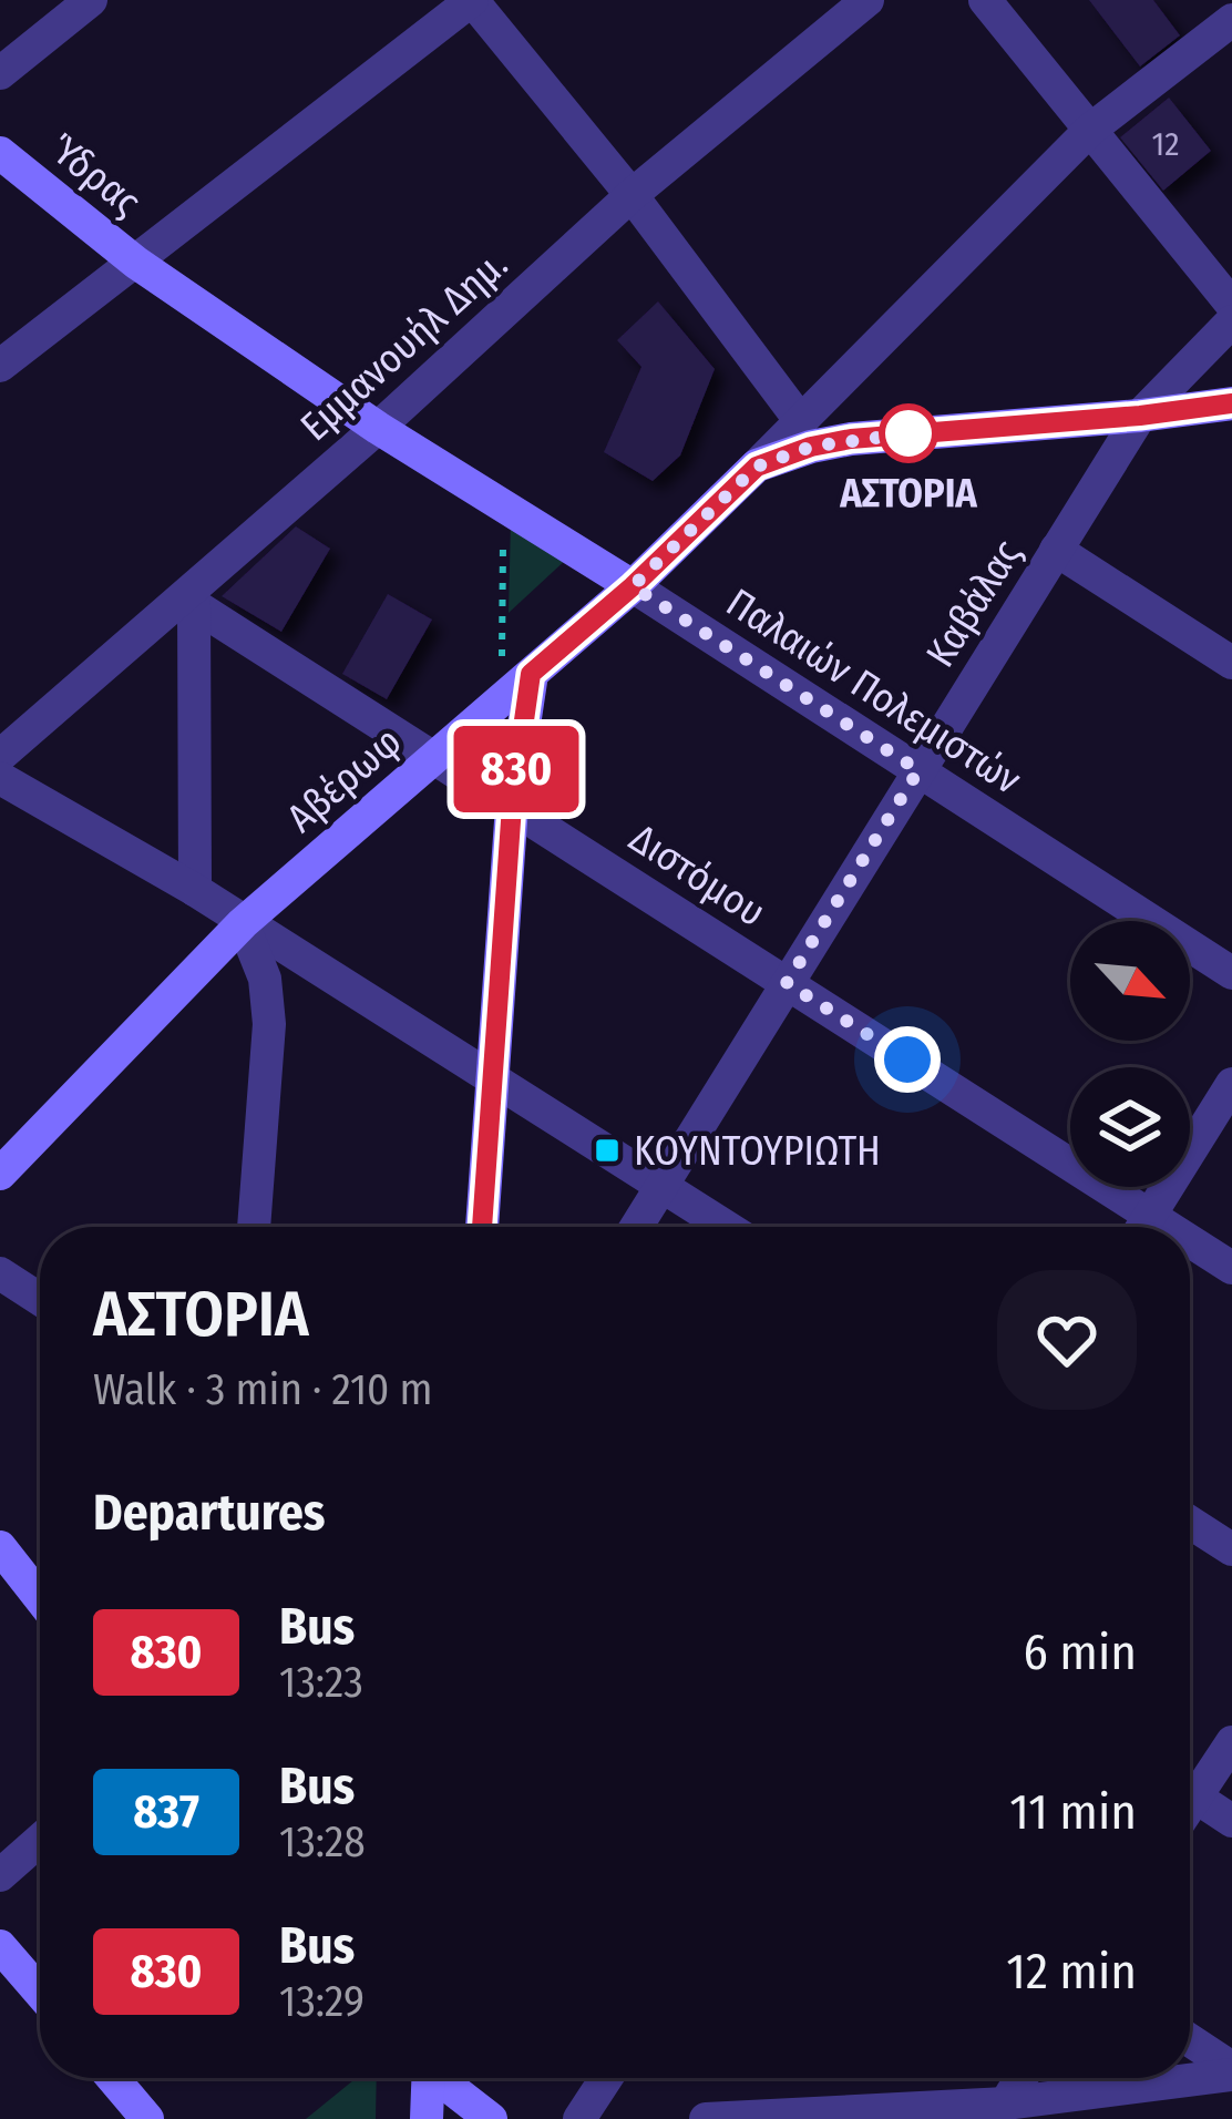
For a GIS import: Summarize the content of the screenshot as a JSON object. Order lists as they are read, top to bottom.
{
  "streets": {
    "street": [
      "Ύδρας",
      "Εμμανουήλ Δημ.",
      "Καβάλας",
      "Παλαιών Πολεμιστών",
      "Αβέρωφ",
      "Διστόμου"
    ]
  },
  "crossings": [
    ["Ύδρας", "Παλαιών Πολεμιστών"],
    ["Εμμανουήλ Δημ.", "Παλαιών Πολεμιστών"],
    ["Εμμανουήλ Δημ.", "Διστόμου"],
    ["Καβάλας", "Παλαιών Πολεμιστών"],
    ["Καβάλας", "Διστόμου"],
    ["Παλαιών Πολεμιστών", "Αβέρωφ"],
    ["Αβέρωφ", "Διστόμου"]
  ],
  "places": {
    "other": ["ΑΣΤΟΡΙΑ"],
    "transit": ["ΚΟΥΝΤΟΥΡΙΩΤΗ"]
  },
  "lines": ["bus line 830"],
  "house_numbers": ["12"],
  "north": "bottom right",
  "page": {
    "on_map": "830",
    "heading": [
      ["ΑΣΤΟΡΙΑ", "Walk · 3 min · 210 m"],
      "Departures"
    ],
    "list": [
      {
        "mark": "830",
        "name": "Bus",
        "note": "13:23",
        "value": "6 min"
      },
      {
        "mark": "837",
        "name": "Bus",
        "note": "13:28",
        "value": "11 min"
      },
      {
        "mark": "830",
        "name": "Bus",
        "note": "13:29",
        "value": "12 min"
      }
    ]
  }
}
